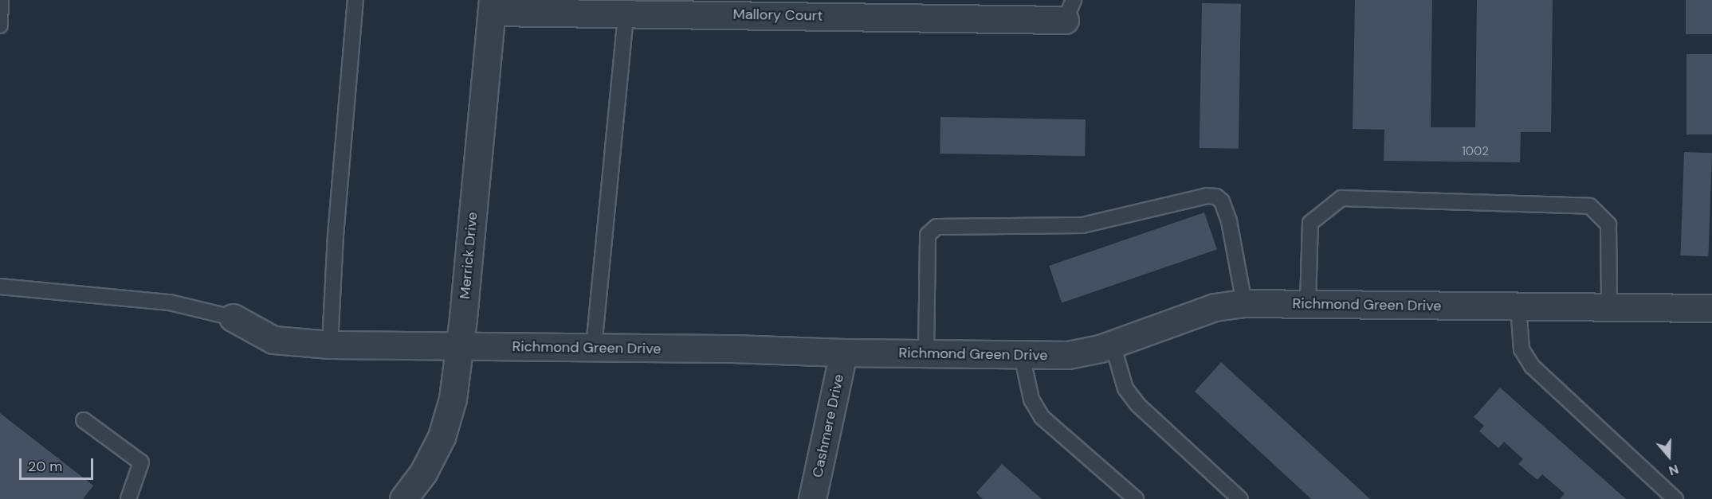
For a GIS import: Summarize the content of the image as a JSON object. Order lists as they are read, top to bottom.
{
  "streets": {
    "street": [
      "Mallory Court",
      "Merrick Drive",
      "Richmond Green Drive",
      "Cashmere Drive"
    ]
  },
  "crossings": [
    ["Mallory Court", "Merrick Drive"],
    ["Merrick Drive", "Richmond Green Drive"],
    ["Richmond Green Drive", "Cashmere Drive"]
  ],
  "house_numbers": ["1002"],
  "scale_bar": "20 m",
  "north": "bottom"
}
